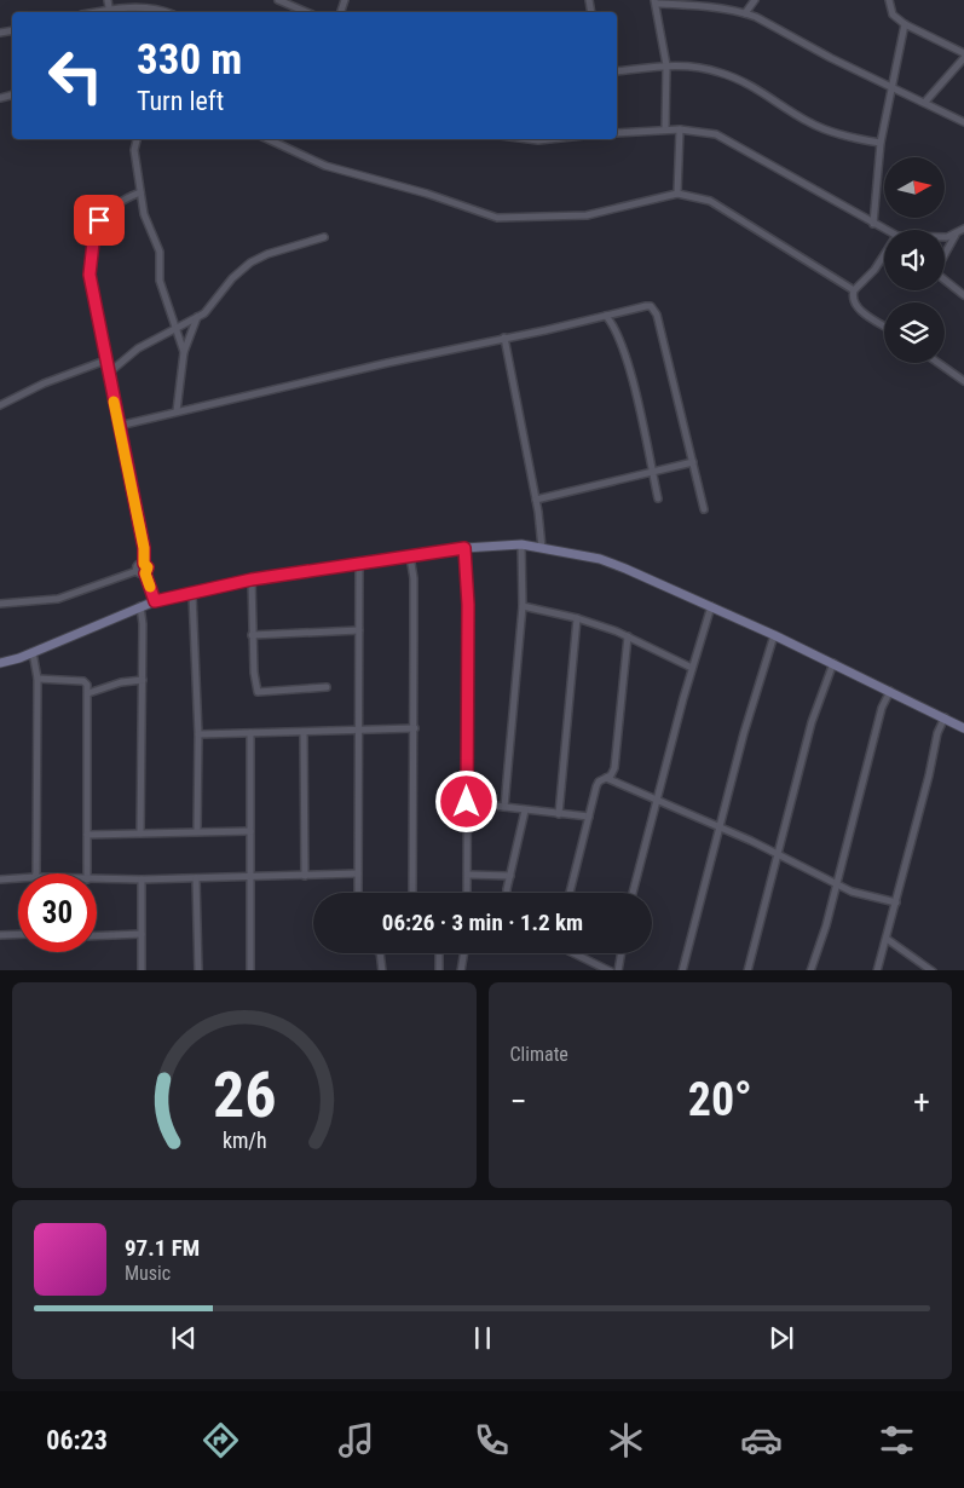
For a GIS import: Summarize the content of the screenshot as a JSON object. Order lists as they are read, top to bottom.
{
  "north": "right",
  "page": {
    "turn": ["330 m", "Turn left"],
    "limit": "30",
    "trip": "06:26 · 3 min · 1.2 km",
    "tile": "Climate",
    "heat": ["−", "20°", "+"],
    "song": ["97.1 FM", "Music"],
    "tabs": "06:23",
    "gauge": ["26", "km/h"]
  }
}
